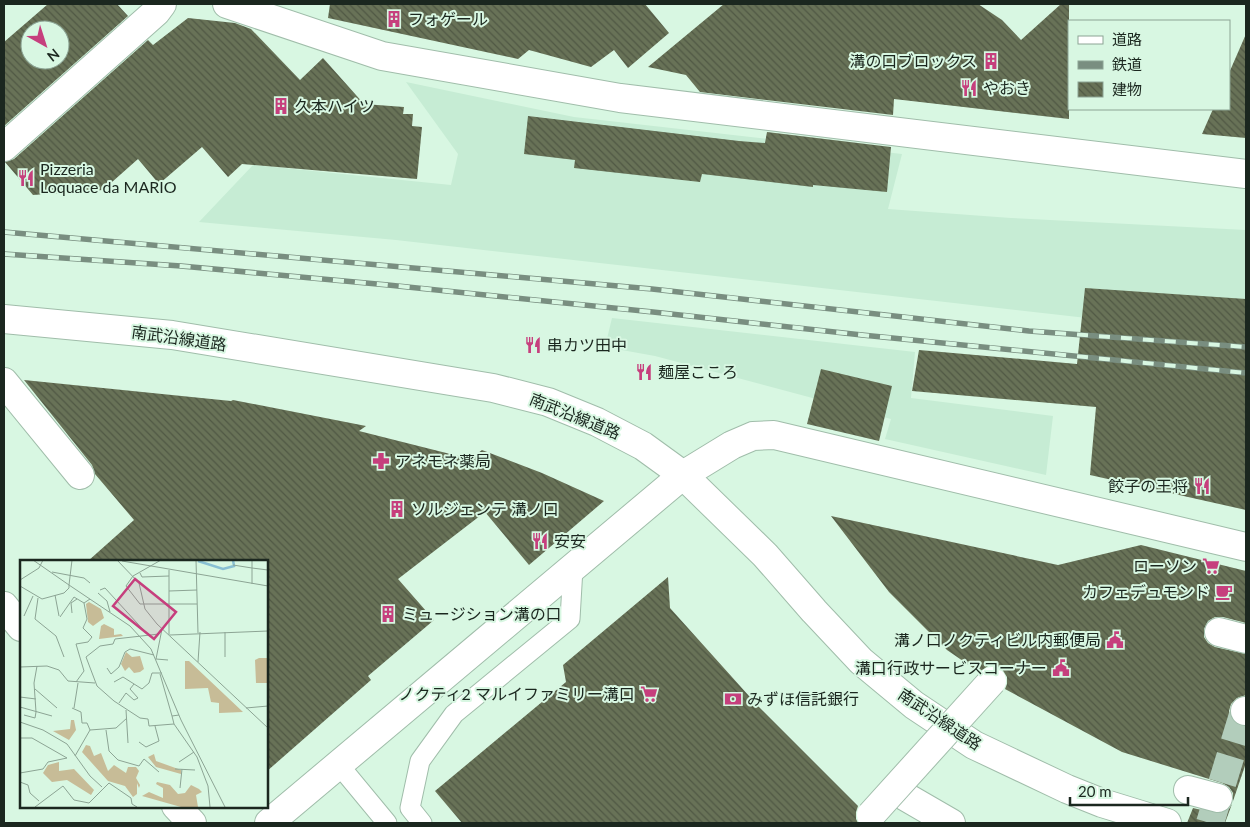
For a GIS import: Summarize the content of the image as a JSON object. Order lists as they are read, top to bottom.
{
  "streets": {
    "street": ["南武沿線道路"]
  },
  "places": {
    "building": [
      "フォゲール",
      "溝の口ブロックス",
      "久本ハイツ",
      "ソルジェンテ 溝ノ口",
      "ミュージション溝の口"
    ],
    "restaurant": [
      "やおき",
      "Pizzeria Loquace da MARIO",
      "串カツ田中",
      "麺屋こころ",
      "餃子の王将",
      "安安"
    ],
    "pharmacy": ["アネモネ薬局"],
    "supermarket": ["ローソン", "ノクティ2 マルイファミリー溝口"],
    "cafe": ["カフェデュモンド"],
    "public building": ["溝ノ口ノクティビル内郵便局", "溝口行政サービスコーナー"],
    "bank": ["みずほ信託銀行"]
  },
  "legend": ["道路", "鉄道", "建物"],
  "scale_bar": "20 m",
  "north": "bottom right"
}
